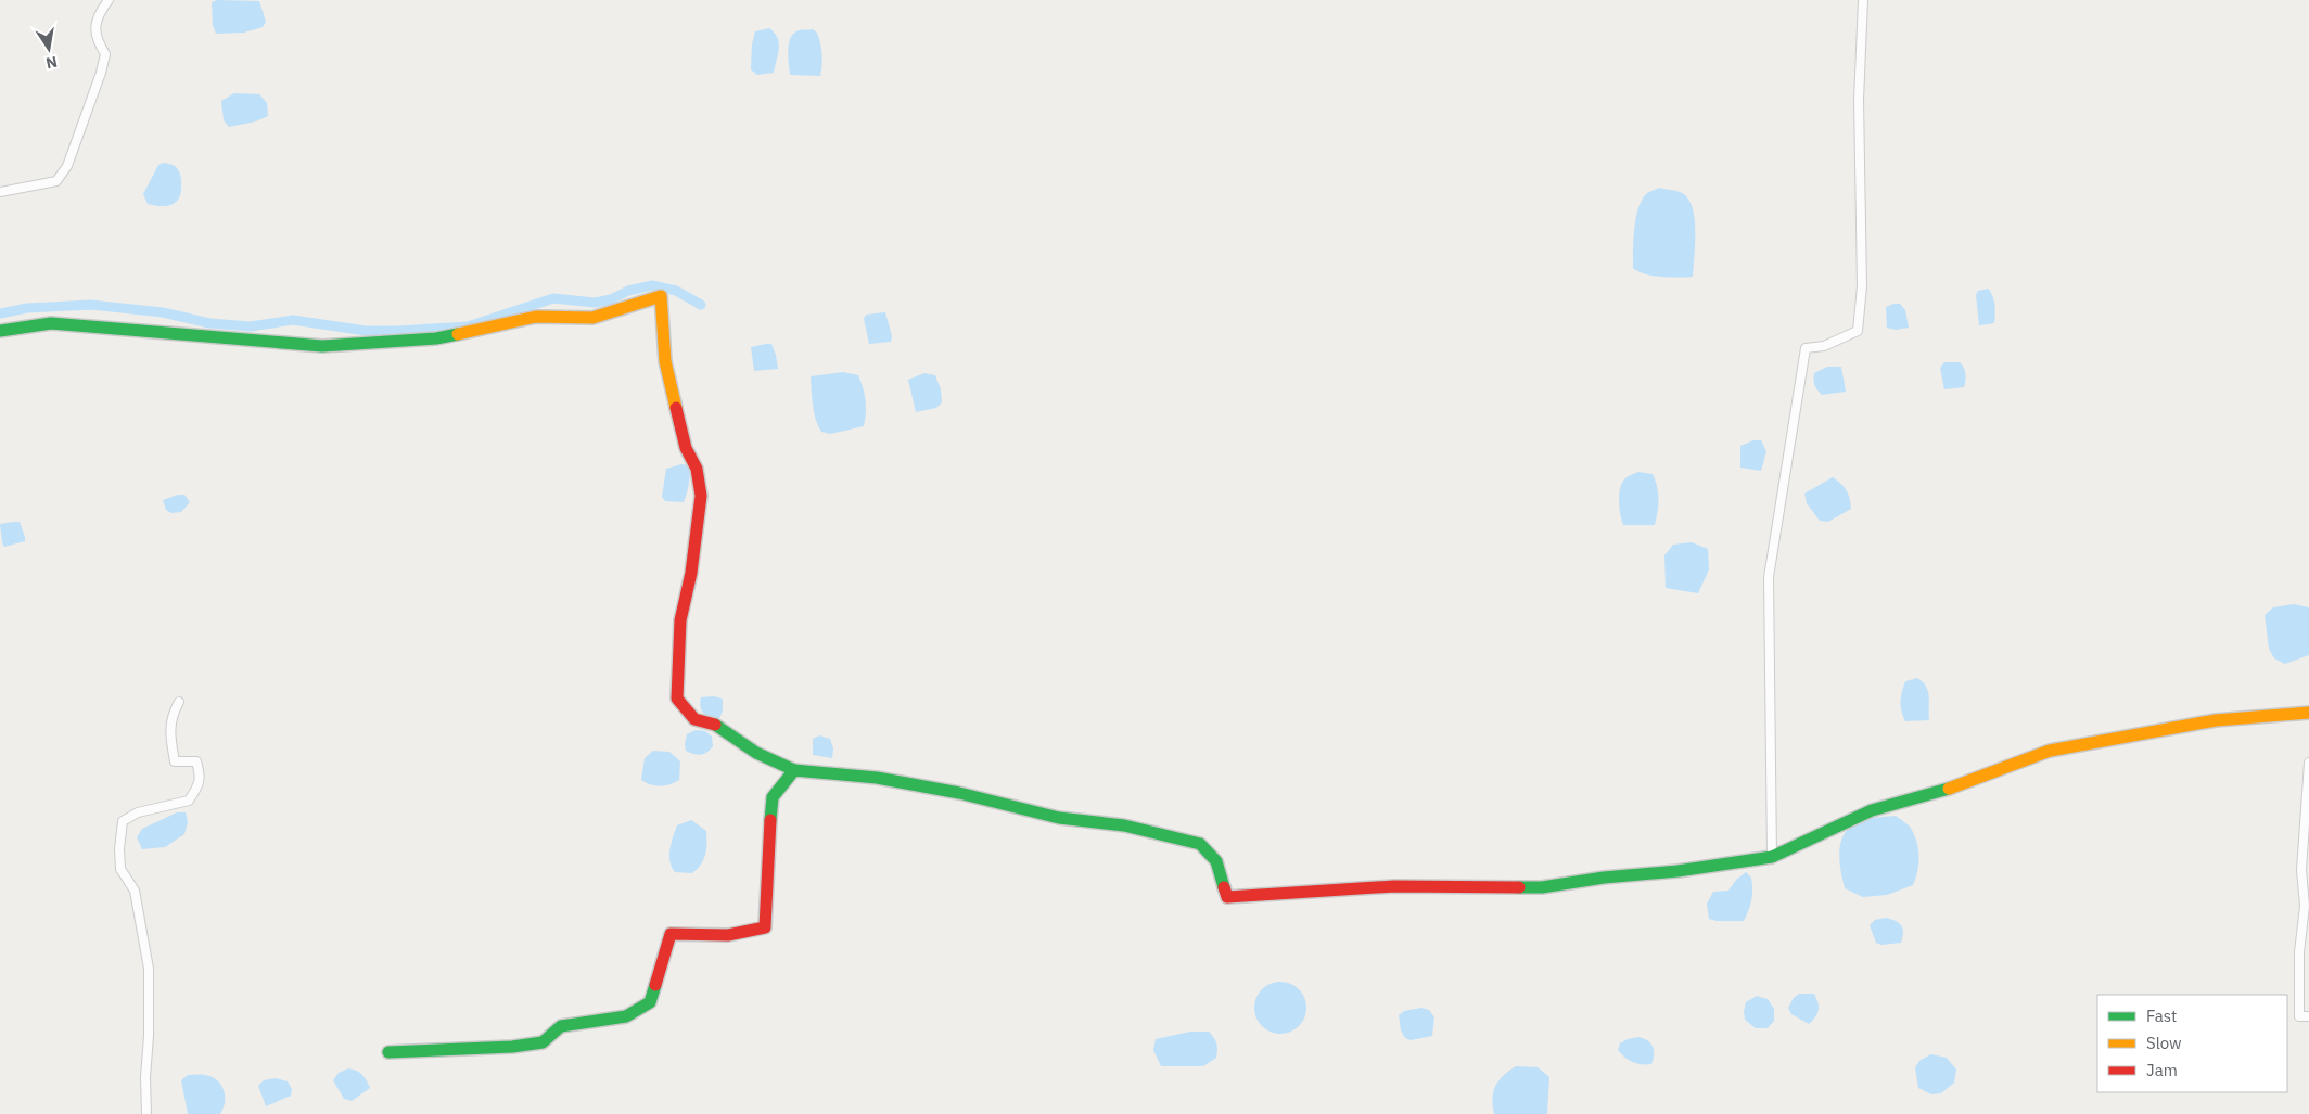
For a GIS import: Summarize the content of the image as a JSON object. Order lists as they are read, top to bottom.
{
  "legend": ["Fast", "Slow", "Jam"],
  "north": "bottom"
}
